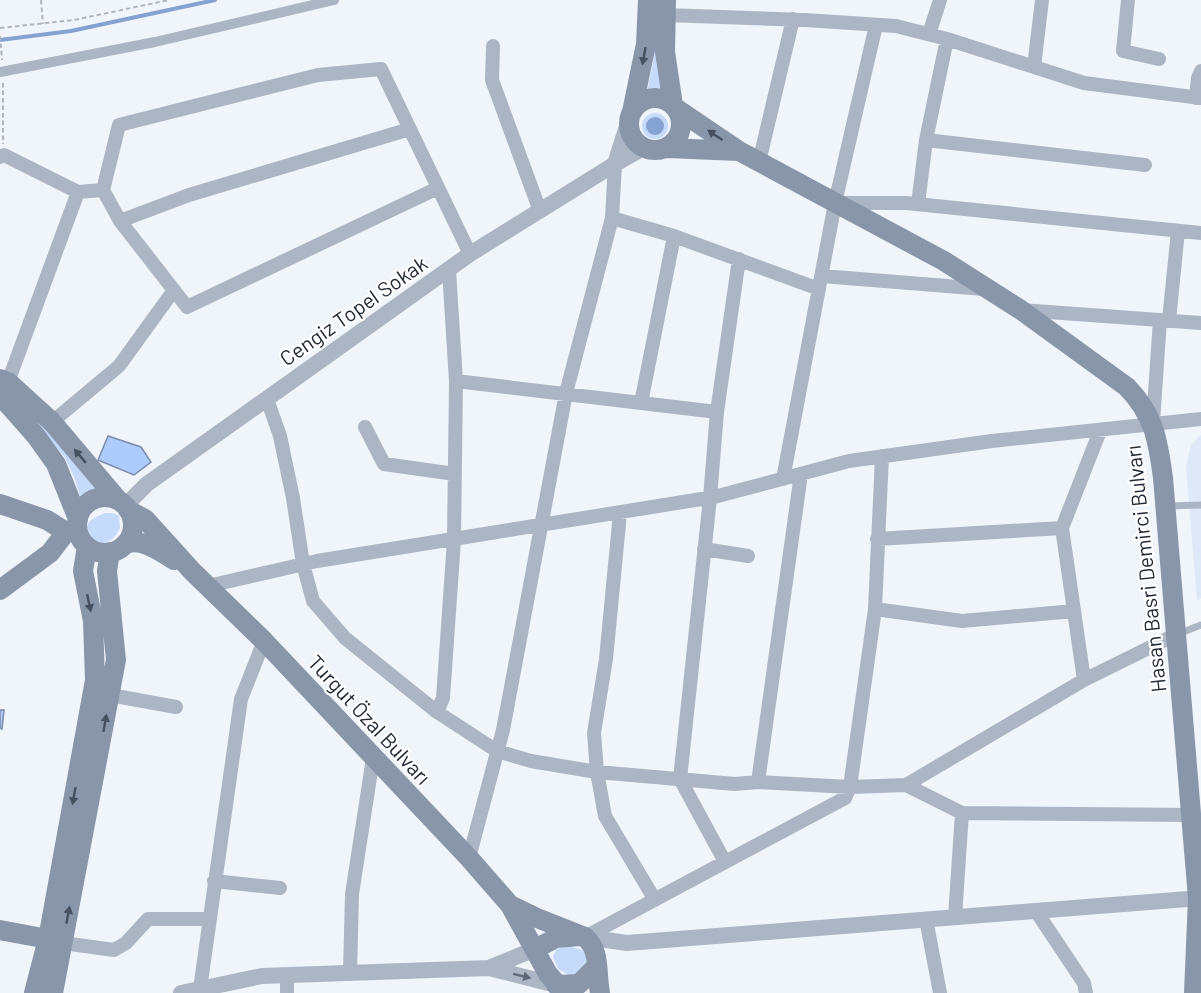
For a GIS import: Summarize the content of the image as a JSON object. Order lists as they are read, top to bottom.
{
  "streets": {
    "main road": ["Hasan Basri Demirci Bulvarı", "Turgut Özal Bulvarı"],
    "street": ["Cengiz Topel Sokak"]
  },
  "crossings": [
    ["Cengiz Topel Sokak", "Hasan Basri Demirci Bulvarı"],
    ["Cengiz Topel Sokak", "Turgut Özal Bulvarı"]
  ]
}
